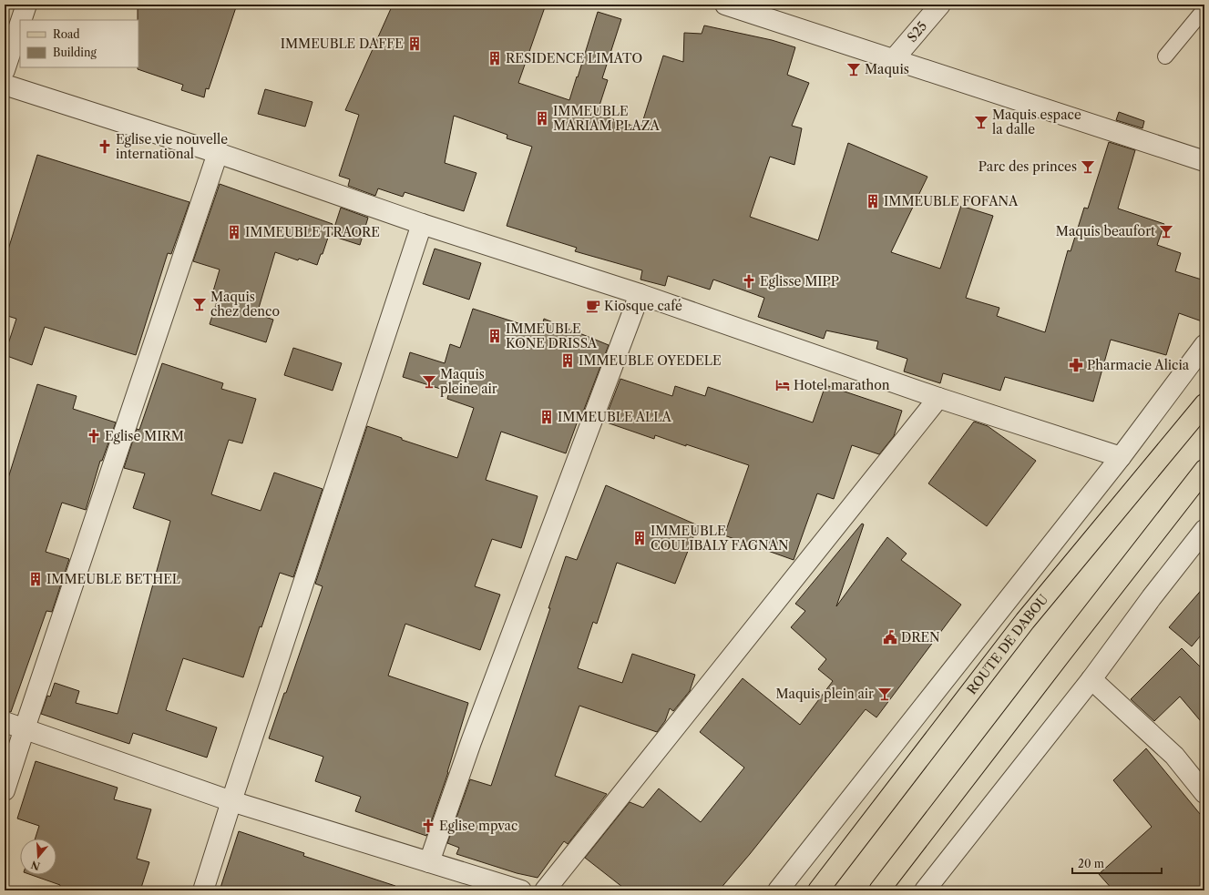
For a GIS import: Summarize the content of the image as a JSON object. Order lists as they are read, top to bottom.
{
  "streets": {
    "main road": ["ROUTE DE DABOU"],
    "street": ["S25"]
  },
  "places": {
    "building": [
      "IMMEUBLE DAFFE",
      "RESIDENCE LIMATO",
      "IMMEUBLE MARIAM PLAZA",
      "IMMEUBLE FOFANA",
      "IMMEUBLE TRAORE",
      "IMMEUBLE KONE DRISSA",
      "IMMEUBLE OYEDELE",
      "IMMEUBLE ALLA",
      "IMMEUBLE COULIBALY FAGNAN",
      "IMMEUBLE BETHEL"
    ],
    "bar": [
      "Maquis",
      "Maquis espace la dalle",
      "Parc des princes",
      "Maquis beaufort",
      "Maquis chez denco",
      "Maquis pleine air",
      "Maquis plein air"
    ],
    "church": [
      "Eglise vie nouvelle international",
      "Eglisse MIPP",
      "Eglise MIRM",
      "Eglise mpvac"
    ],
    "cafe": ["Kiosque café"],
    "pharmacy": ["Pharmacie Alicia"],
    "hotel": ["Hotel marathon"],
    "public building": ["DREN"]
  },
  "legend": ["Road", "Building"],
  "scale_bar": "20 m",
  "north": "bottom"
}
